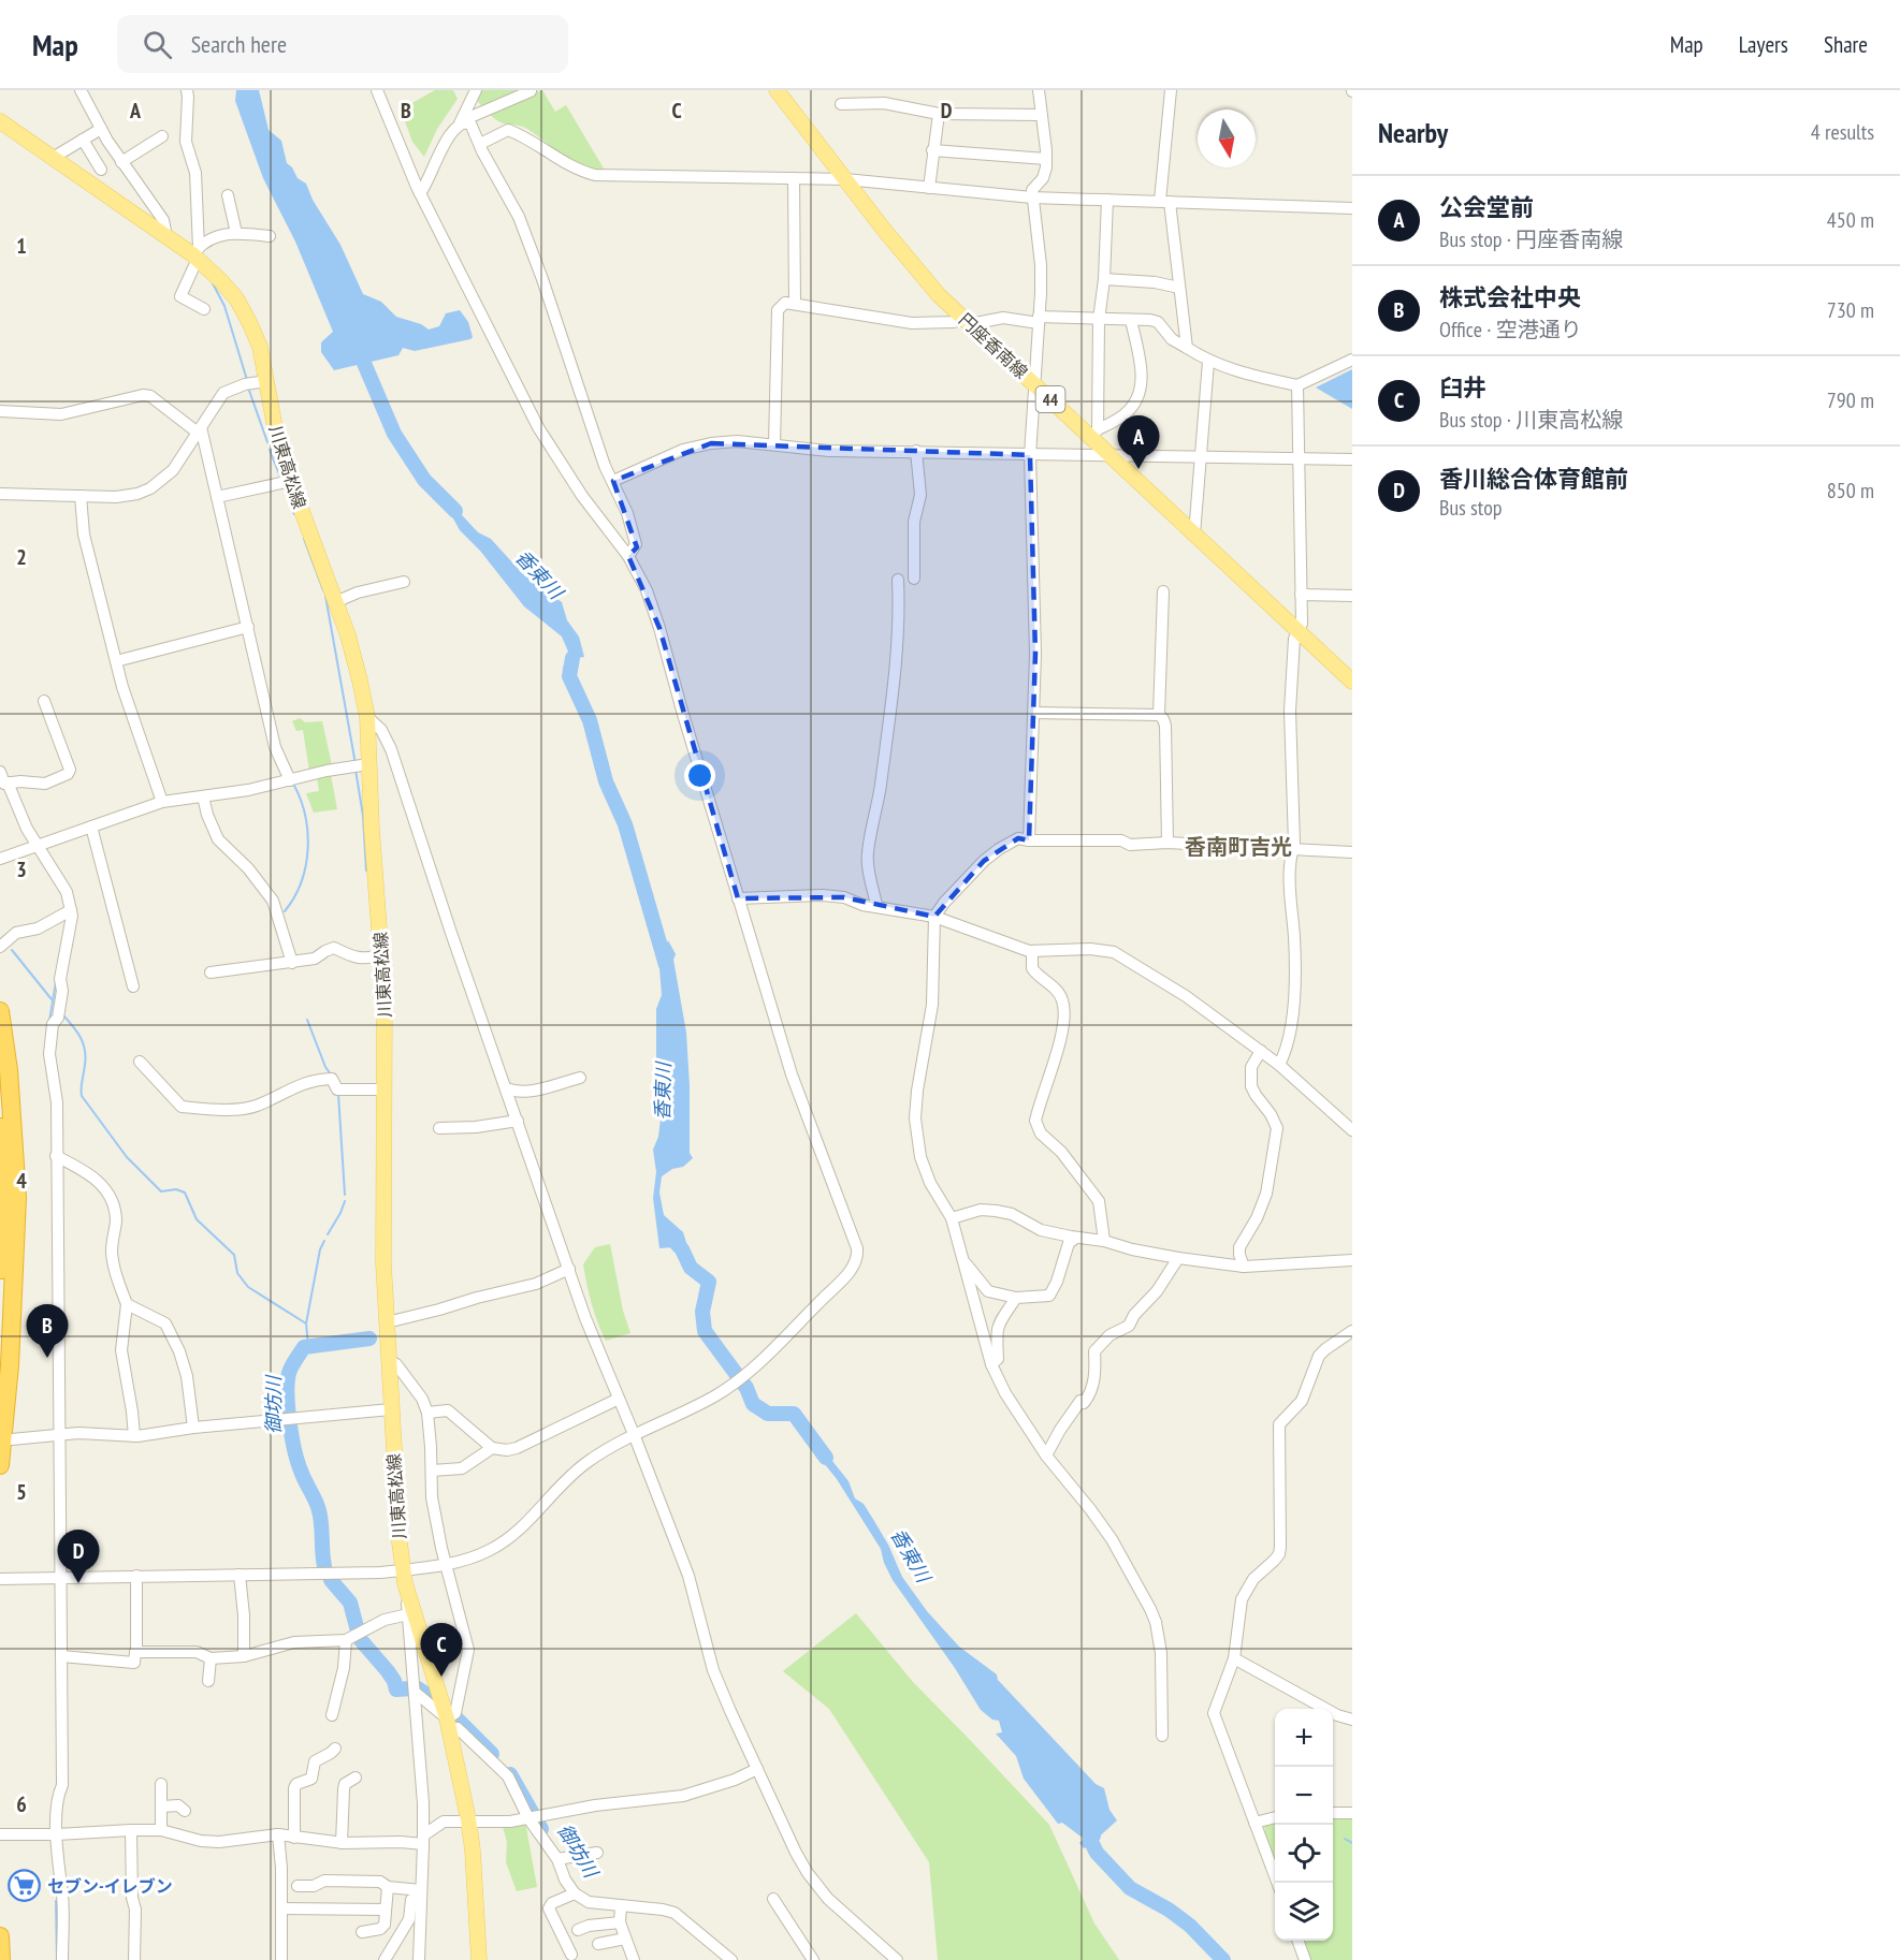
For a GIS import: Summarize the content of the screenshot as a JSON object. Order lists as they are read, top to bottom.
{
  "streets": {
    "main road": ["円座香南線", "44", "川東高松線"]
  },
  "districts": ["香南町吉光"],
  "water": ["香東川", "御坊川"],
  "places": {
    "supermarket": ["セブン-イレブン"]
  },
  "north": "bottom",
  "page": {
    "header": "Map",
    "search": "Search here",
    "nav": ["Map", "Layers", "Share"],
    "heading": ["Nearby", "4 results"],
    "list": [
      {
        "mark": "A",
        "name": "公会堂前",
        "note": "Bus stop · 円座香南線",
        "value": "450 m"
      },
      {
        "mark": "B",
        "name": "株式会社中央",
        "note": "Office · 空港通り",
        "value": "730 m"
      },
      {
        "mark": "C",
        "name": "臼井",
        "note": "Bus stop · 川東高松線",
        "value": "790 m"
      },
      {
        "mark": "D",
        "name": "香川総合体育館前",
        "note": "Bus stop",
        "value": "850 m"
      }
    ],
    "pins": [
      "A",
      "B",
      "D",
      "C"
    ],
    "map_buttons": ["+", "−"]
  },
  "grid": {
    "columns": [
      "A",
      "B",
      "C",
      "D"
    ],
    "rows": [
      "1",
      "2",
      "3",
      "4",
      "5",
      "6"
    ]
  }
}
